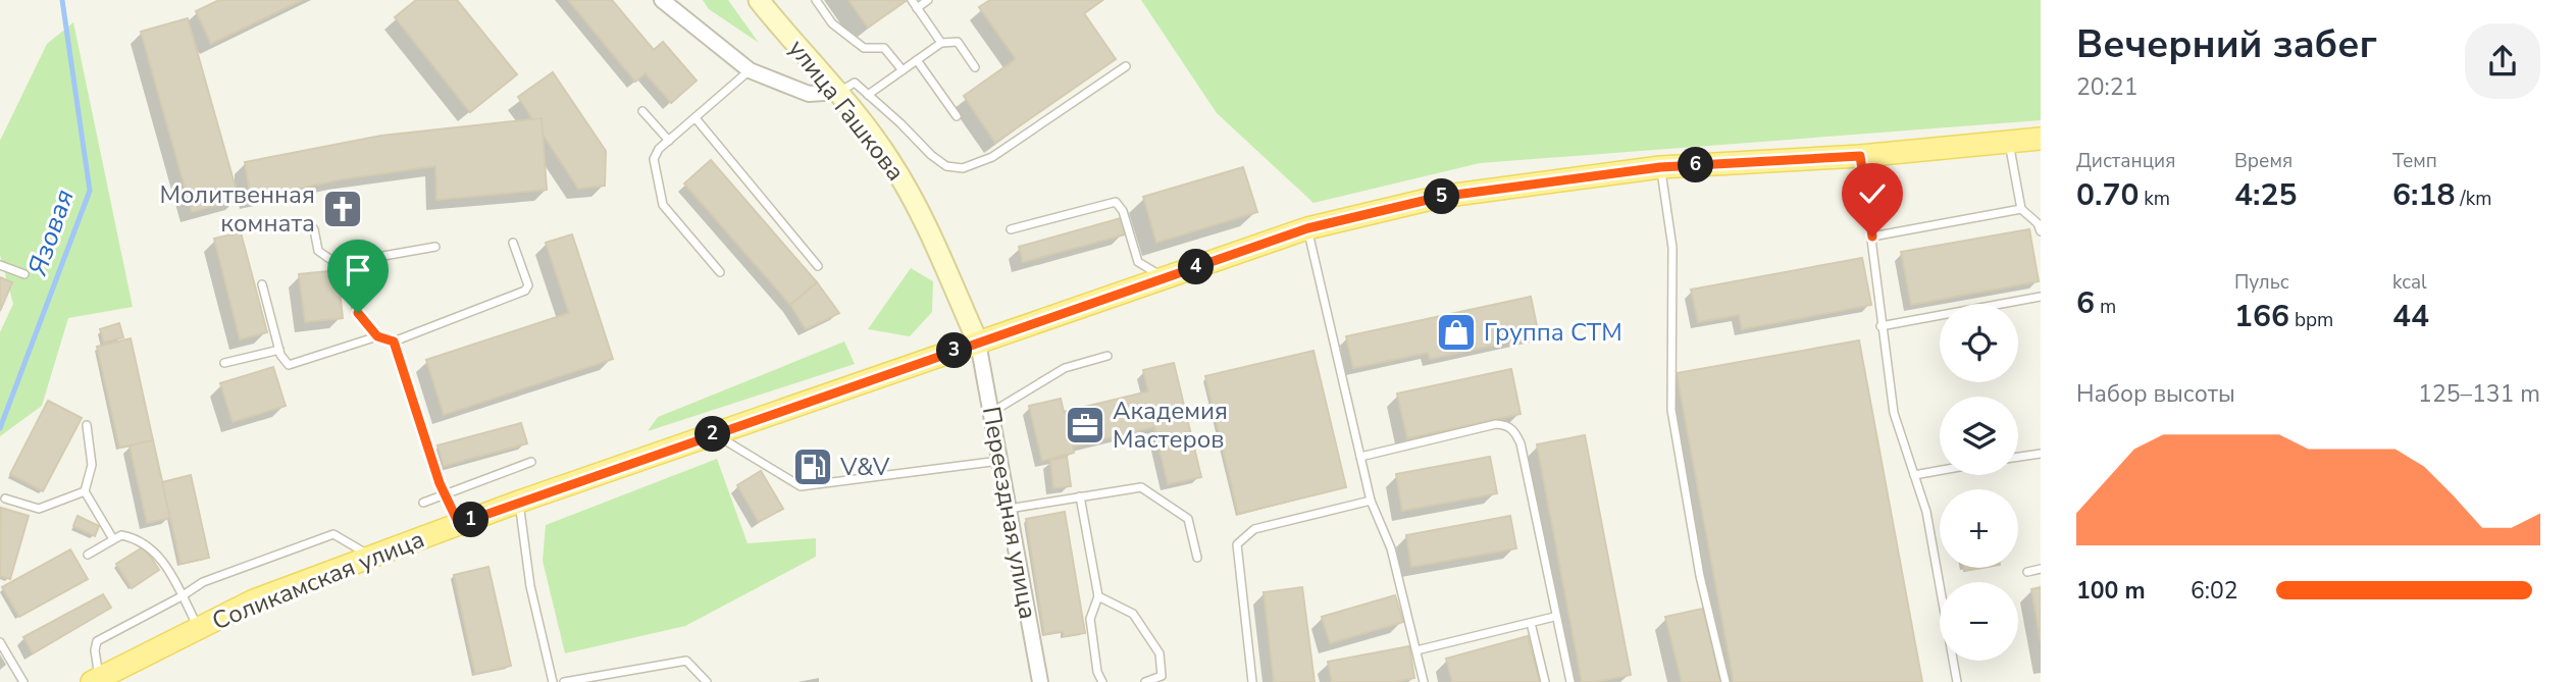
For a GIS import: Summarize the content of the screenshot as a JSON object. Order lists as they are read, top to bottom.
{
  "streets": {
    "main road": ["Соликамская улица"],
    "street": ["улица Гашкова", "Переездная улица"]
  },
  "crossings": [
    ["улица Гашкова", "Переездная улица"],
    ["улица Гашкова", "Соликамская улица"],
    ["Переездная улица", "Соликамская улица"]
  ],
  "water": ["Язовая"],
  "places": {
    "church": ["Молитвенная комната"],
    "shop": ["Группа СТМ"],
    "office": ["Академия Мастеров"],
    "fuel station": ["V&V"]
  },
  "page": {
    "heading": ["Вечерний забег", "20:21"],
    "stats": [
      ["Дистанция", "0.70 km"],
      ["Время", "4:25"],
      ["Темп", "6:18 /km"],
      ["6 m"],
      ["Пульс", "166 bpm"],
      ["kcal", "44"]
    ],
    "pins": [
      "6",
      "5",
      "4",
      "3",
      "2",
      "1"
    ],
    "map_buttons": ["+", "−"],
    "chart": ["Набор высоты", "125–131 m"],
    "list": [
      {
        "name": "100 m",
        "note": "6:02"
      }
    ]
  }
}
